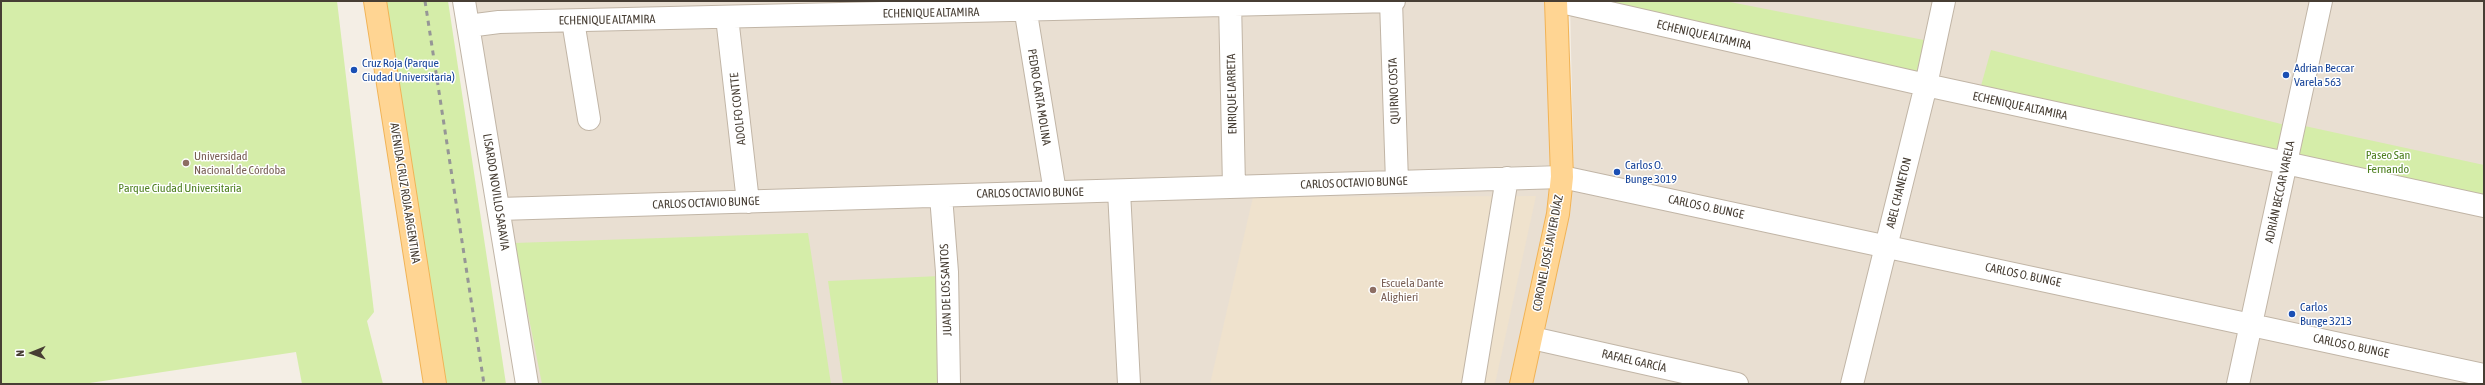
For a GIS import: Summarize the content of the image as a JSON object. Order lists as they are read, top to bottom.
{
  "streets": {
    "main road": ["AVENIDA CRUZ ROJA ARGENTINA", "CORONEL JOSÉ JAVIER DÍAZ"],
    "street": [
      "ECHENIQUE ALTAMIRA",
      "QUIRNO COSTA",
      "ENRIQUE LARRETA",
      "PEDRO CARTA MOLINA",
      "ADOLFO CONTTE",
      "CARLOS OCTAVIO BUNGE",
      "LISARDO NOVILLO SARAVIA",
      "ADRIÁN BECCAR VARELA",
      "ABEL CHANETON",
      "CARLOS O. BUNGE",
      "JUAN DE LOS SANTOS",
      "RAFAEL GARCÍA"
    ]
  },
  "crossings": [
    ["ECHENIQUE ALTAMIRA", "QUIRNO COSTA"],
    ["ECHENIQUE ALTAMIRA", "ENRIQUE LARRETA"],
    ["ECHENIQUE ALTAMIRA", "PEDRO CARTA MOLINA"],
    ["ECHENIQUE ALTAMIRA", "ADOLFO CONTTE"],
    ["ECHENIQUE ALTAMIRA", "LISARDO NOVILLO SARAVIA"],
    ["ECHENIQUE ALTAMIRA", "ADRIÁN BECCAR VARELA"],
    ["ECHENIQUE ALTAMIRA", "ABEL CHANETON"],
    ["ECHENIQUE ALTAMIRA", "CORONEL JOSÉ JAVIER DÍAZ"],
    ["QUIRNO COSTA", "CARLOS OCTAVIO BUNGE"],
    ["ENRIQUE LARRETA", "CARLOS OCTAVIO BUNGE"],
    ["PEDRO CARTA MOLINA", "CARLOS OCTAVIO BUNGE"],
    ["ADOLFO CONTTE", "CARLOS OCTAVIO BUNGE"],
    ["CARLOS OCTAVIO BUNGE", "LISARDO NOVILLO SARAVIA"],
    ["CARLOS OCTAVIO BUNGE", "CARLOS O. BUNGE"],
    ["CARLOS OCTAVIO BUNGE", "CORONEL JOSÉ JAVIER DÍAZ"],
    ["CARLOS OCTAVIO BUNGE", "JUAN DE LOS SANTOS"],
    ["ADRIÁN BECCAR VARELA", "CARLOS O. BUNGE"],
    ["ABEL CHANETON", "CARLOS O. BUNGE"],
    ["CARLOS O. BUNGE", "CORONEL JOSÉ JAVIER DÍAZ"],
    ["CORONEL JOSÉ JAVIER DÍAZ", "RAFAEL GARCÍA"]
  ],
  "parks": ["Paseo San Fernando", "Parque Ciudad Universitaria"],
  "places": [
    "Cruz Roja (Parque Ciudad Universitaria)",
    "Adrian Beccar Varela 563",
    "Universidad Nacional de Córdoba",
    "Carlos O. Bunge 3019",
    "Escuela Dante Alighieri",
    "Carlos Bunge 3213"
  ],
  "north": "left"
}
